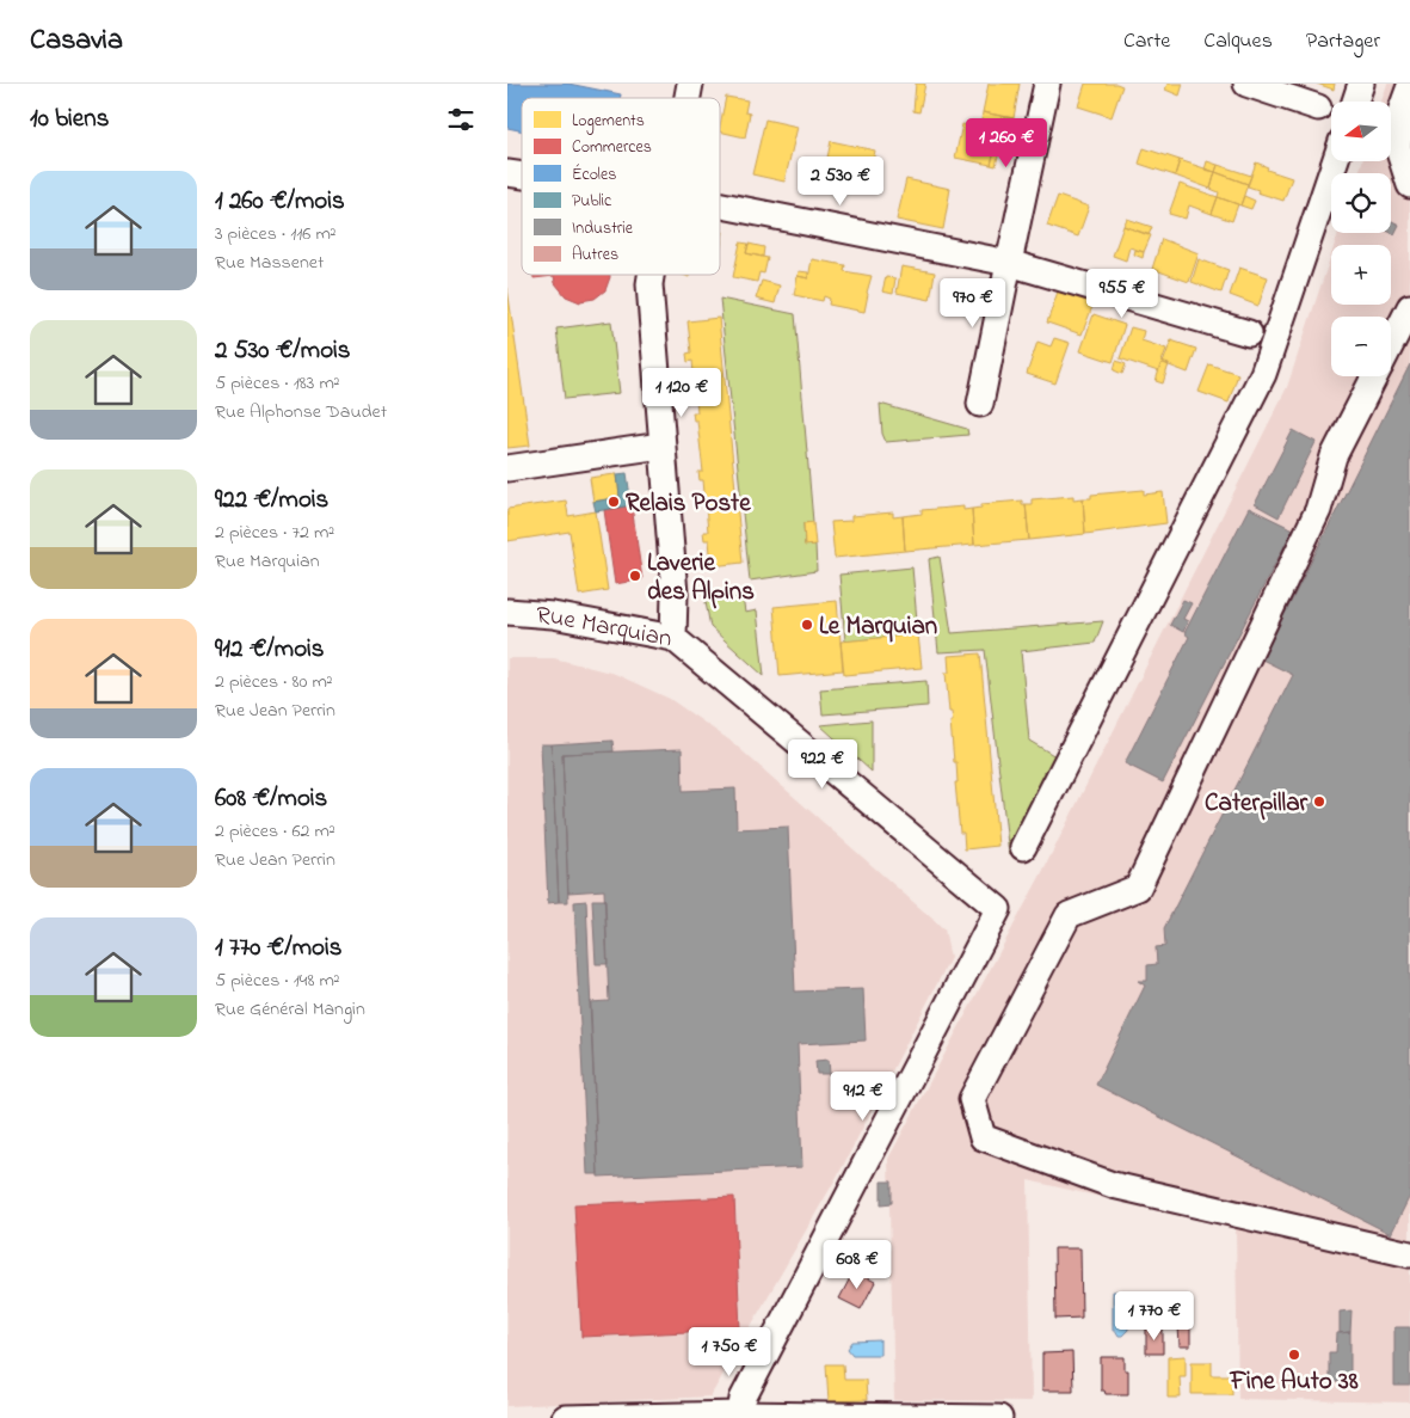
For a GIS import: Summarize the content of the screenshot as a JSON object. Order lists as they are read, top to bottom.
{
  "streets": {
    "street": ["Rue Marquian"]
  },
  "places": [
    "Relais Poste",
    "Laverie des Alpins",
    "Le Marquian",
    "Caterpillar",
    "Fine Auto 38"
  ],
  "legend": [
    "Logements",
    "Commerces",
    "Écoles",
    "Public",
    "Industrie",
    "Autres"
  ],
  "north": "left",
  "page": {
    "header": "Casavia",
    "nav": ["Carte", "Calques", "Partager"],
    "heading": "10 biens",
    "map_buttons": ["+", "−"],
    "price": [
      "1 260 €",
      "2 530 €",
      "955 €",
      "970 €",
      "1 120 €",
      "922 €",
      "912 €",
      "608 €",
      "1 770 €",
      "1 750 €"
    ],
    "list": [
      {
        "name": "1 260 €/mois",
        "note": "3 pièces · 116 m² · Rue Massenet"
      },
      {
        "name": "2 530 €/mois",
        "note": "5 pièces · 183 m² · Rue Alphonse Daudet"
      },
      {
        "name": "922 €/mois",
        "note": "2 pièces · 72 m² · Rue Marquian"
      },
      {
        "name": "912 €/mois",
        "note": "2 pièces · 80 m² · Rue Jean Perrin"
      },
      {
        "name": "608 €/mois",
        "note": "2 pièces · 62 m² · Rue Jean Perrin"
      },
      {
        "name": "1 770 €/mois",
        "note": "5 pièces · 148 m² · Rue Général Mangin"
      }
    ]
  }
}
